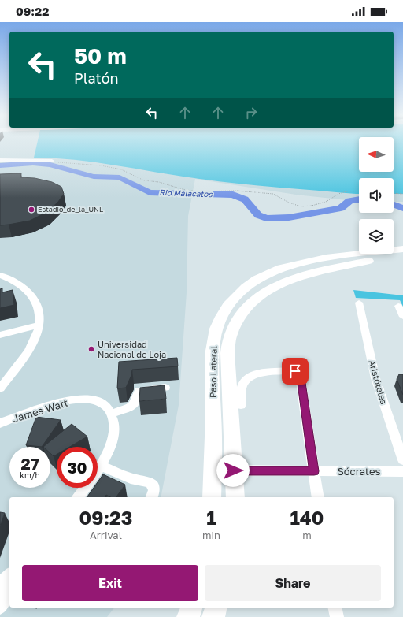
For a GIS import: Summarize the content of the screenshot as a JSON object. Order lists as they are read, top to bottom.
{
  "streets": {
    "highway": ["Paso Lateral"],
    "street": ["Aristóteles", "James Watt", "Sócrates"]
  },
  "crossings": [
    ["Paso Lateral", "Sócrates"]
  ],
  "water": ["Rio Malacatos"],
  "places": ["Estadio_de_la_UNL", "Universidad Nacional de Loja"],
  "north": "left",
  "page": {
    "status": "09:22",
    "turn": ["50 m", "Platón"],
    "speed": "27 km/h",
    "limit": "30",
    "eta": [
      "09:23",
      "Arrival",
      "1",
      "min",
      "140",
      "m"
    ],
    "buttons": ["Exit", "Share"]
  }
}
